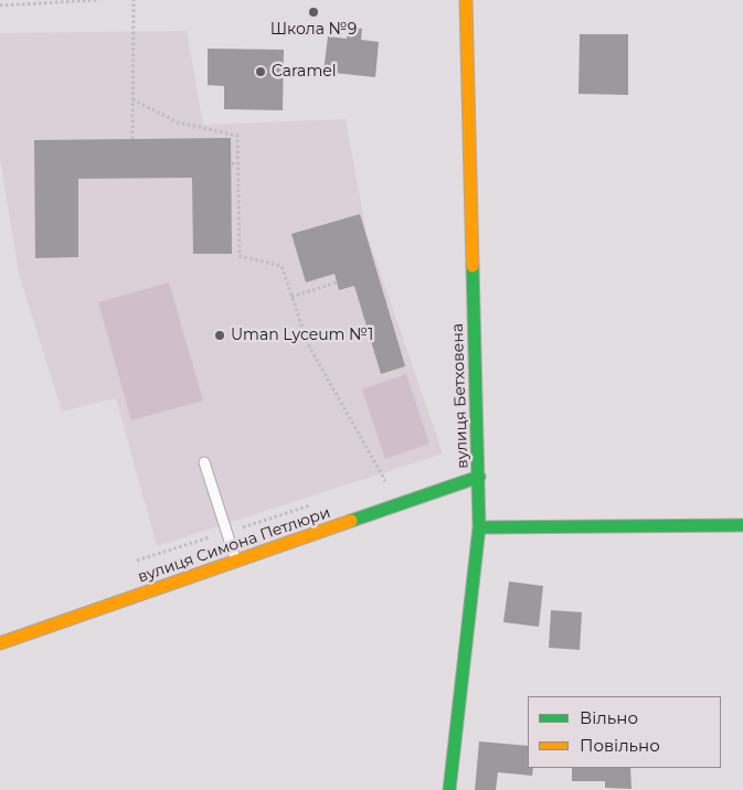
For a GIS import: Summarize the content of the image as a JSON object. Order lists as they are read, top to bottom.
{
  "streets": {
    "street": ["вулиця Бетховена", "вулиця Симона Петлюри"]
  },
  "crossings": [
    ["вулиця Бетховена", "вулиця Симона Петлюри"]
  ],
  "places": ["Школа №9", "Caramel", "Uman Lyceum №1"],
  "legend": ["Вільно", "Повільно"]
}
